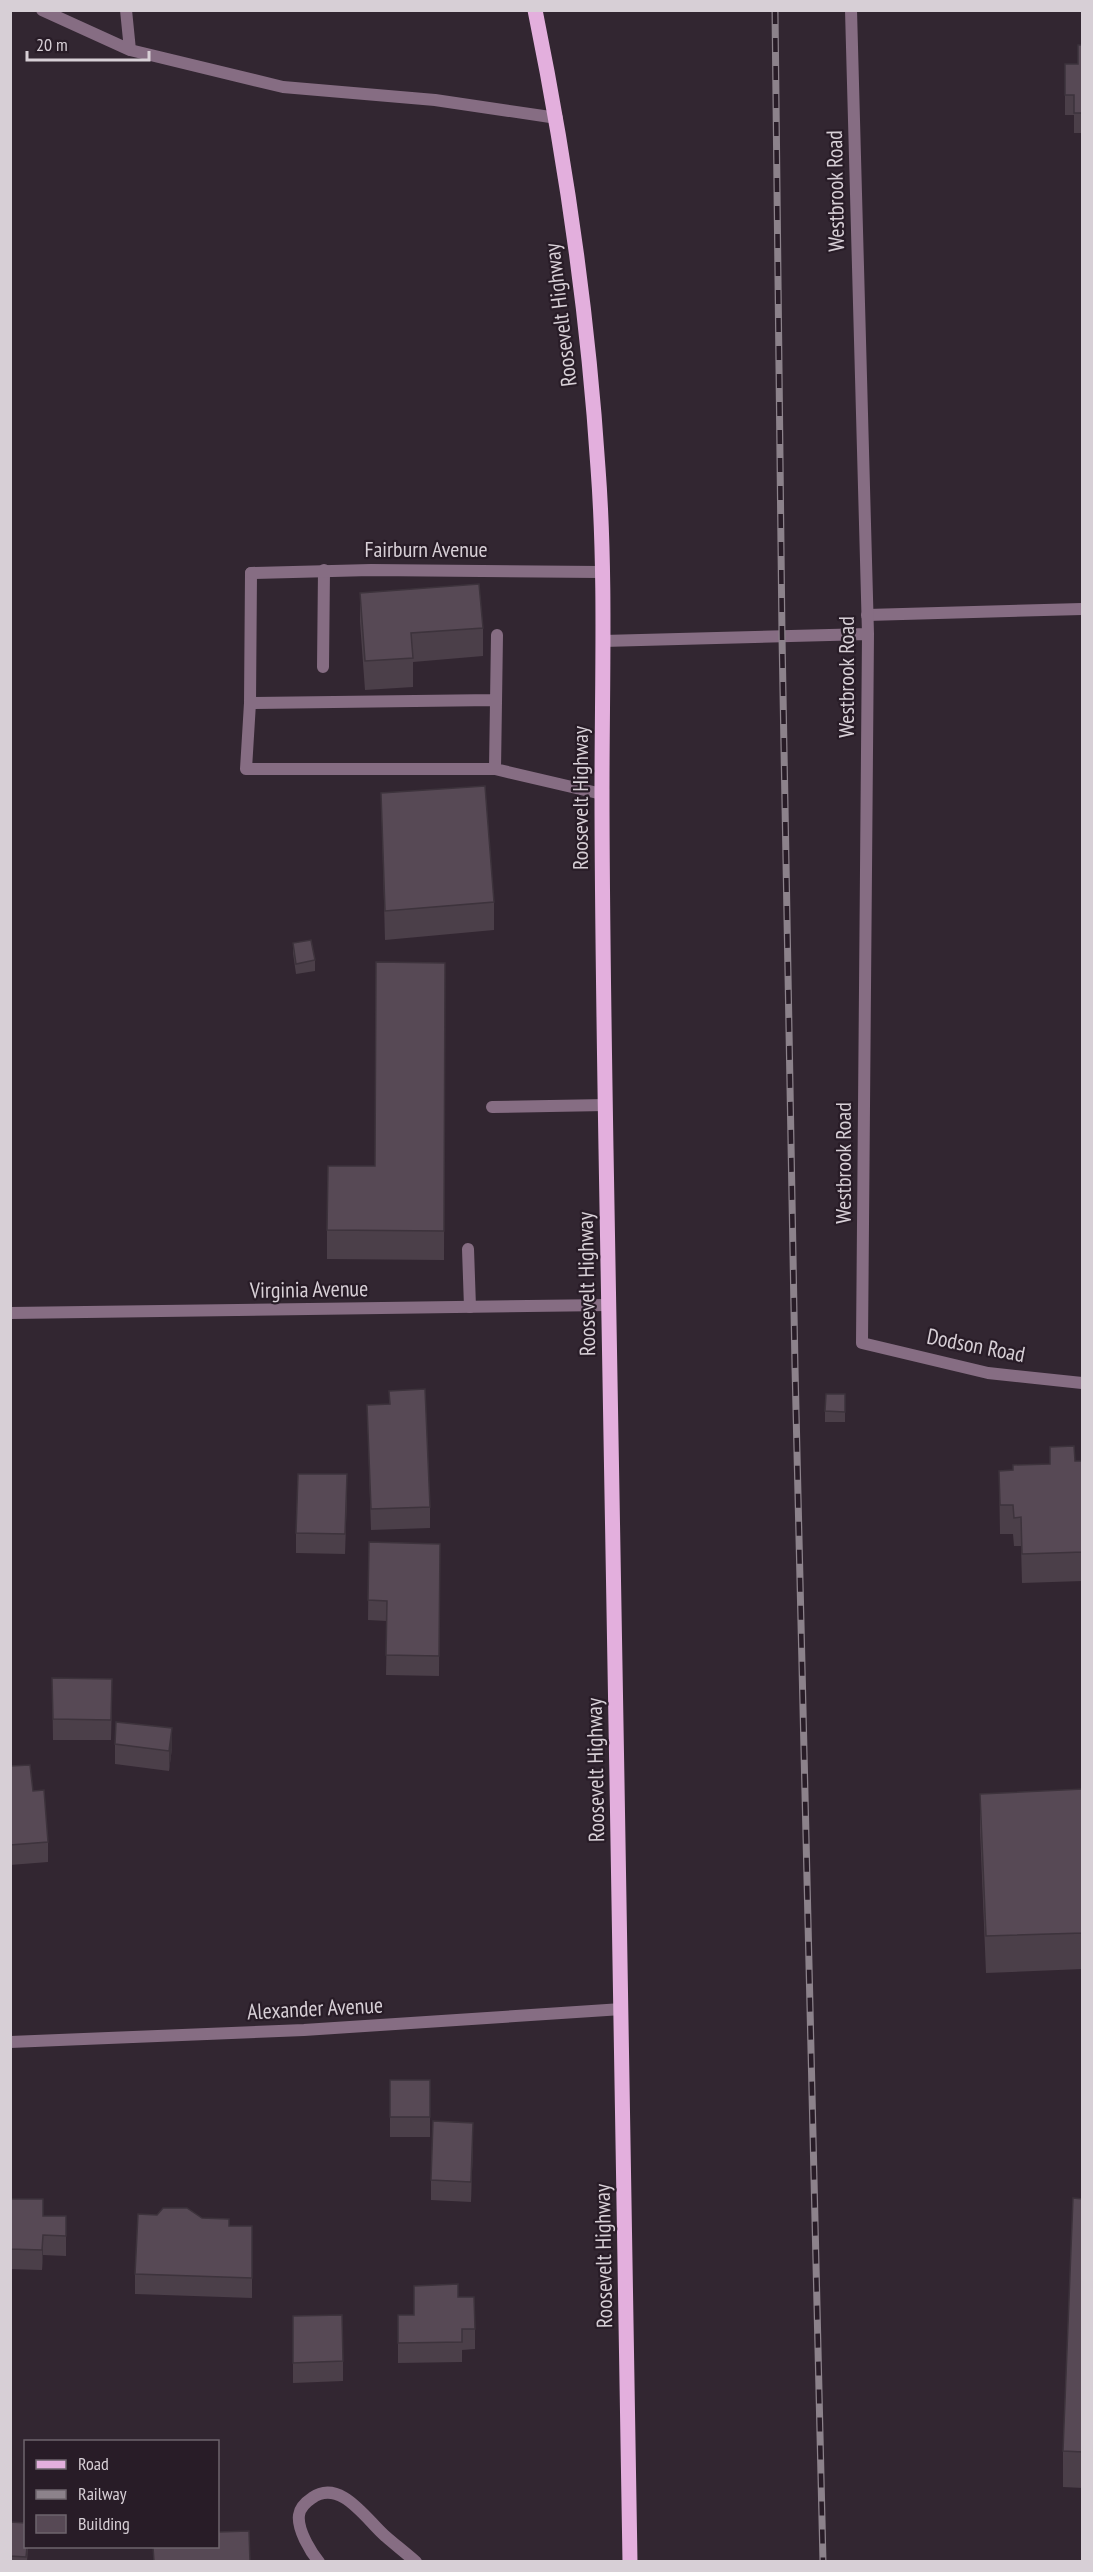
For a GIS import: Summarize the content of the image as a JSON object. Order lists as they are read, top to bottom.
{
  "streets": {
    "main road": ["Roosevelt Highway"],
    "street": [
      "Westbrook Road",
      "Fairburn Avenue",
      "Virginia Avenue",
      "Dodson Road",
      "Alexander Avenue"
    ]
  },
  "crossings": [
    ["Westbrook Road", "Dodson Road"],
    ["Roosevelt Highway", "Fairburn Avenue"],
    ["Roosevelt Highway", "Virginia Avenue"],
    ["Roosevelt Highway", "Alexander Avenue"]
  ],
  "legend": ["Road", "Railway", "Building"],
  "scale_bar": "20 m"
}
